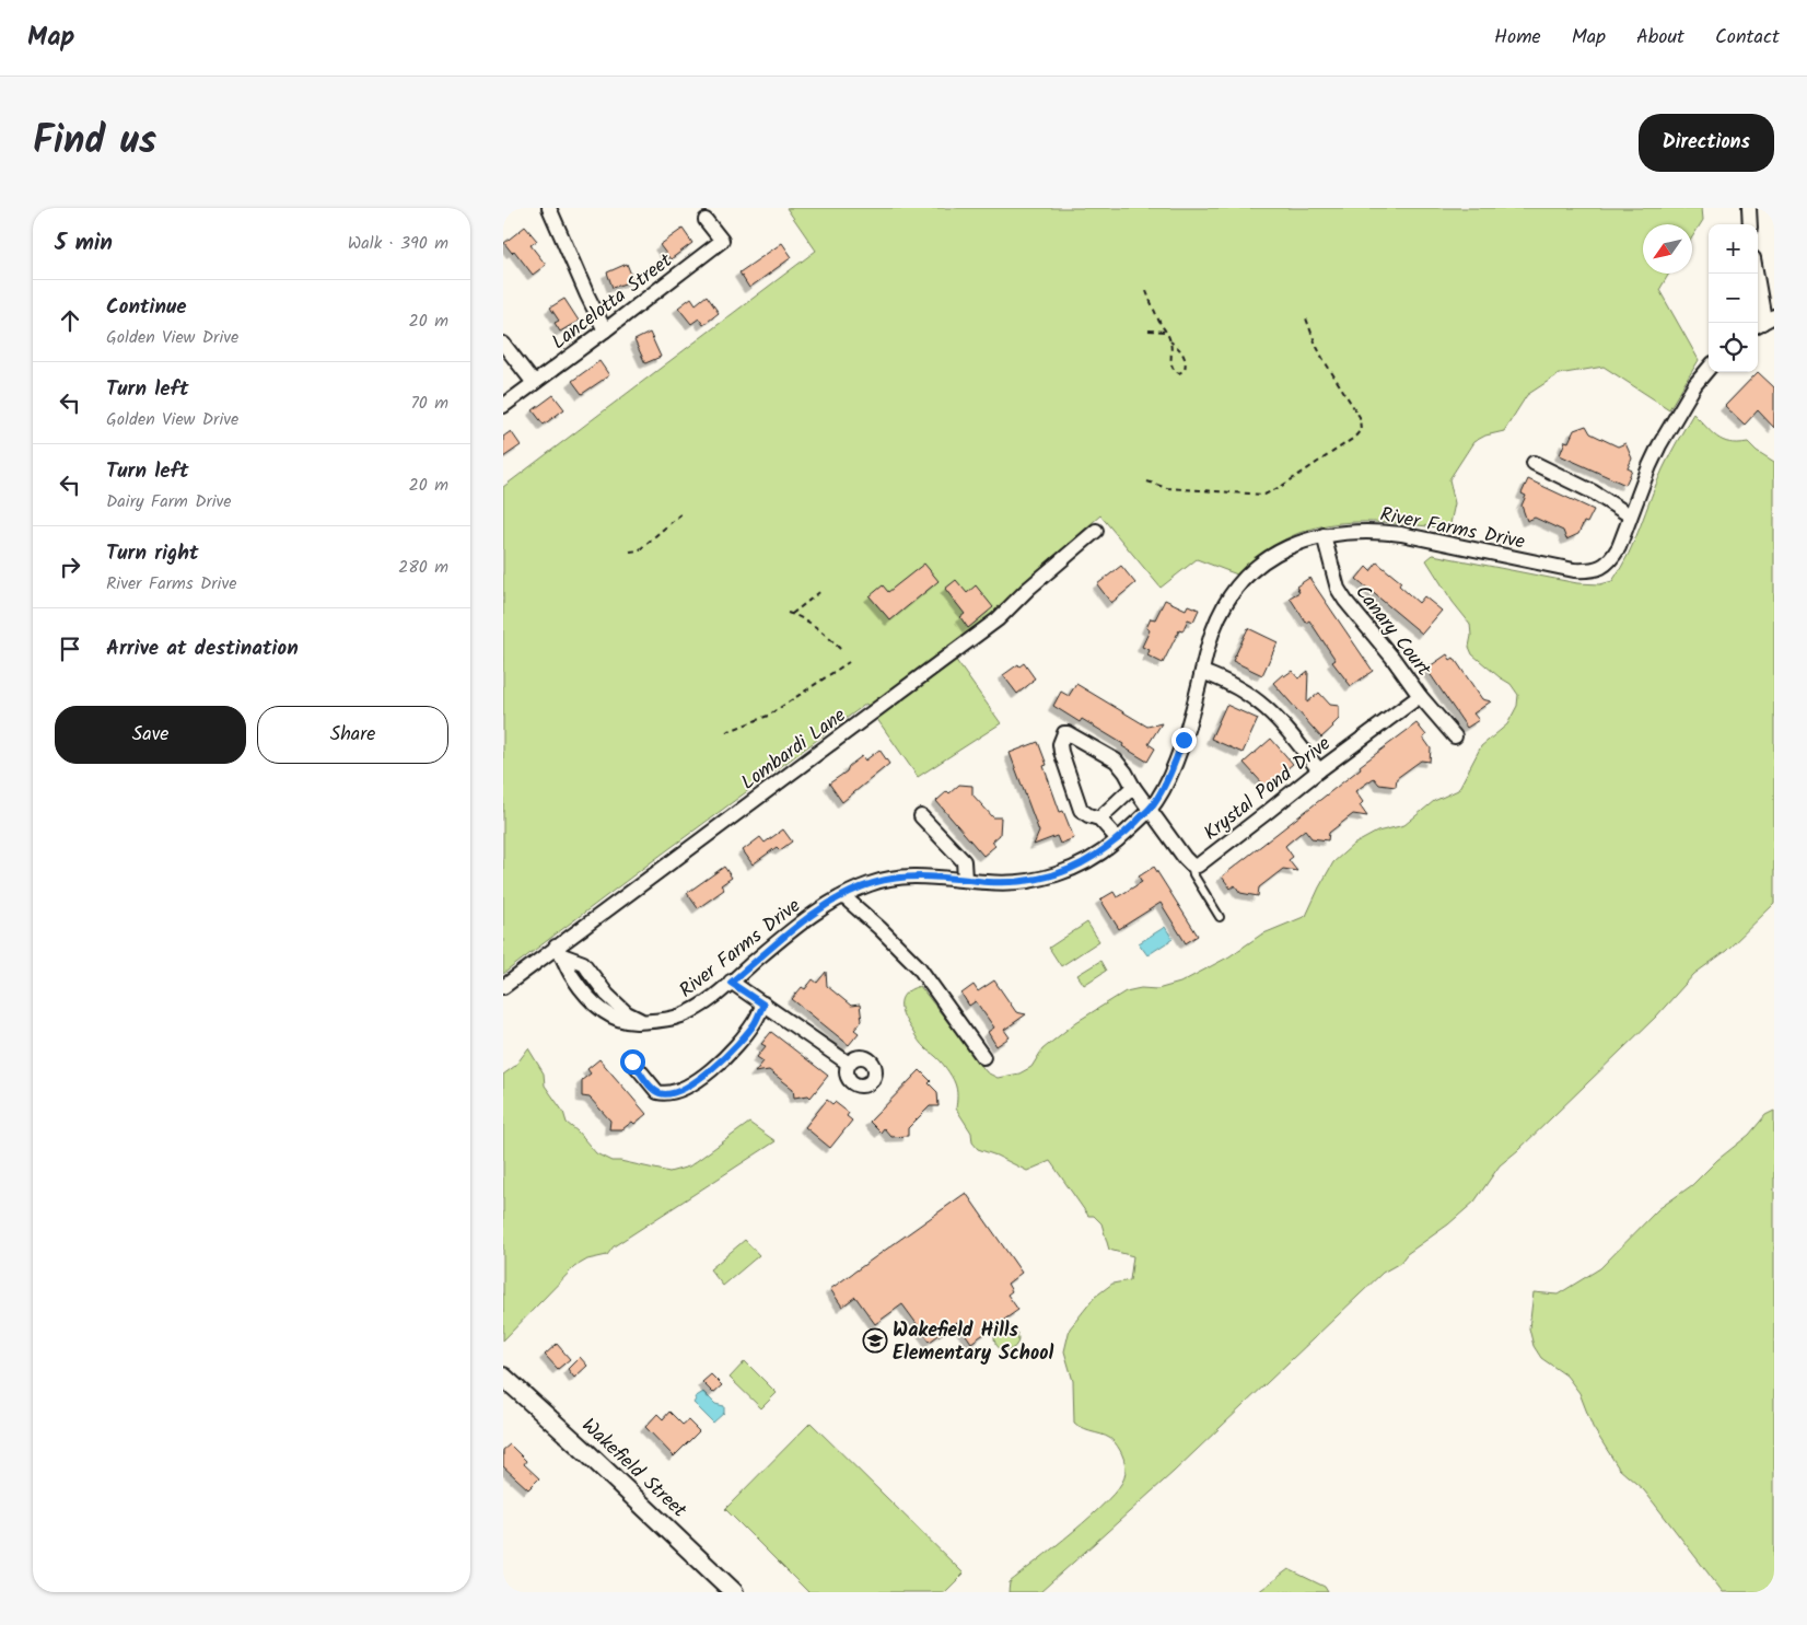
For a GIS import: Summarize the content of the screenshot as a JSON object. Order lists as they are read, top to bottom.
{
  "streets": {
    "street": [
      "Lancelotta Street",
      "River Farms Drive",
      "Canary Court",
      "Lombardi Lane",
      "Krystal Pond Drive",
      "Wakefield Street"
    ]
  },
  "crossings": [
    ["River Farms Drive", "Canary Court"],
    ["River Farms Drive", "Lombardi Lane"],
    ["Canary Court", "Krystal Pond Drive"]
  ],
  "places": {
    "school or university": ["Wakefield Hills Elementary School"]
  },
  "north": "bottom left",
  "page": {
    "header": "Map",
    "nav": [
      "Home",
      "Map",
      "About",
      "Contact"
    ],
    "title": "Find us",
    "buttons": [
      "Directions",
      ["Save", "Share"]
    ],
    "heading": ["5 min", "Walk · 390 m"],
    "map_buttons": ["+", "−"],
    "list": [
      ["Continue", "Golden View Drive", "20 m"],
      ["Turn left", "Golden View Drive", "70 m"],
      ["Turn left", "Dairy Farm Drive", "20 m"],
      ["Turn right", "River Farms Drive", "280 m"],
      "Arrive at destination"
    ]
  }
}
